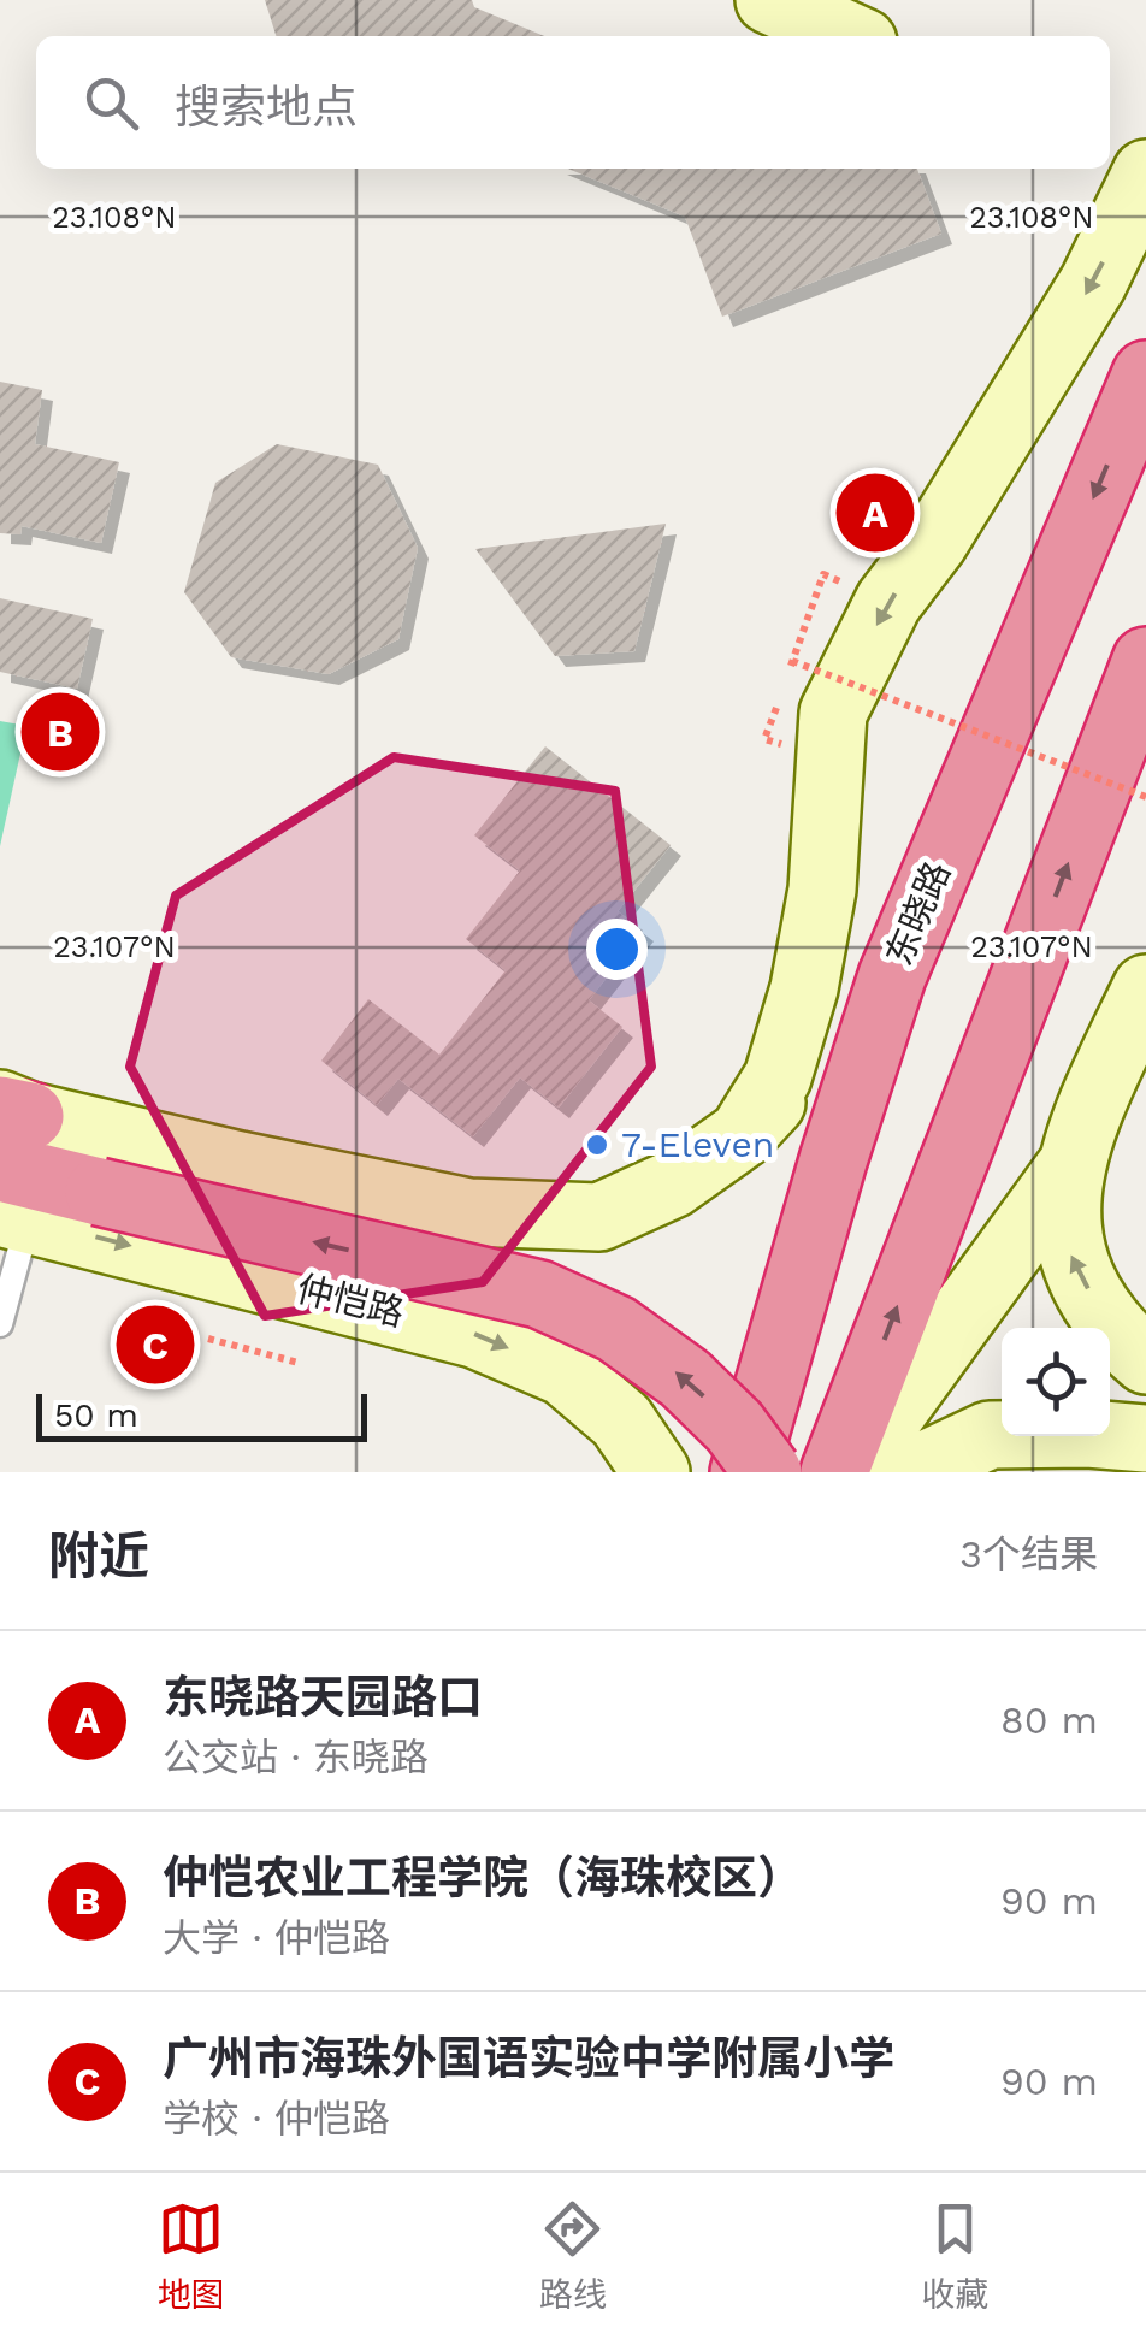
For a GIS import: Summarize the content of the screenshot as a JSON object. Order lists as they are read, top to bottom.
{
  "streets": {
    "highway": ["东晓路"],
    "main road": ["仲恺路"]
  },
  "one_way": ["仲恺路"],
  "places": ["7-Eleven"],
  "scale_bar": "50 m",
  "page": {
    "search": "搜索地点",
    "pins": ["A", "B", "C"],
    "scale": "50 m",
    "heading": ["附近", "3个结果"],
    "list": [
      {
        "mark": "A",
        "name": "东晓路天园路口",
        "note": "公交站 · 东晓路",
        "value": "80 m"
      },
      {
        "mark": "B",
        "name": "仲恺农业工程学院（海珠校区）",
        "note": "大学 · 仲恺路",
        "value": "90 m"
      },
      {
        "mark": "C",
        "name": "广州市海珠外国语实验中学附属小学",
        "note": "学校 · 仲恺路",
        "value": "90 m"
      }
    ],
    "nav": ["地图", "路线", "收藏"]
  },
  "coordinates": ["23.108°N", "23.107°N"]
}
